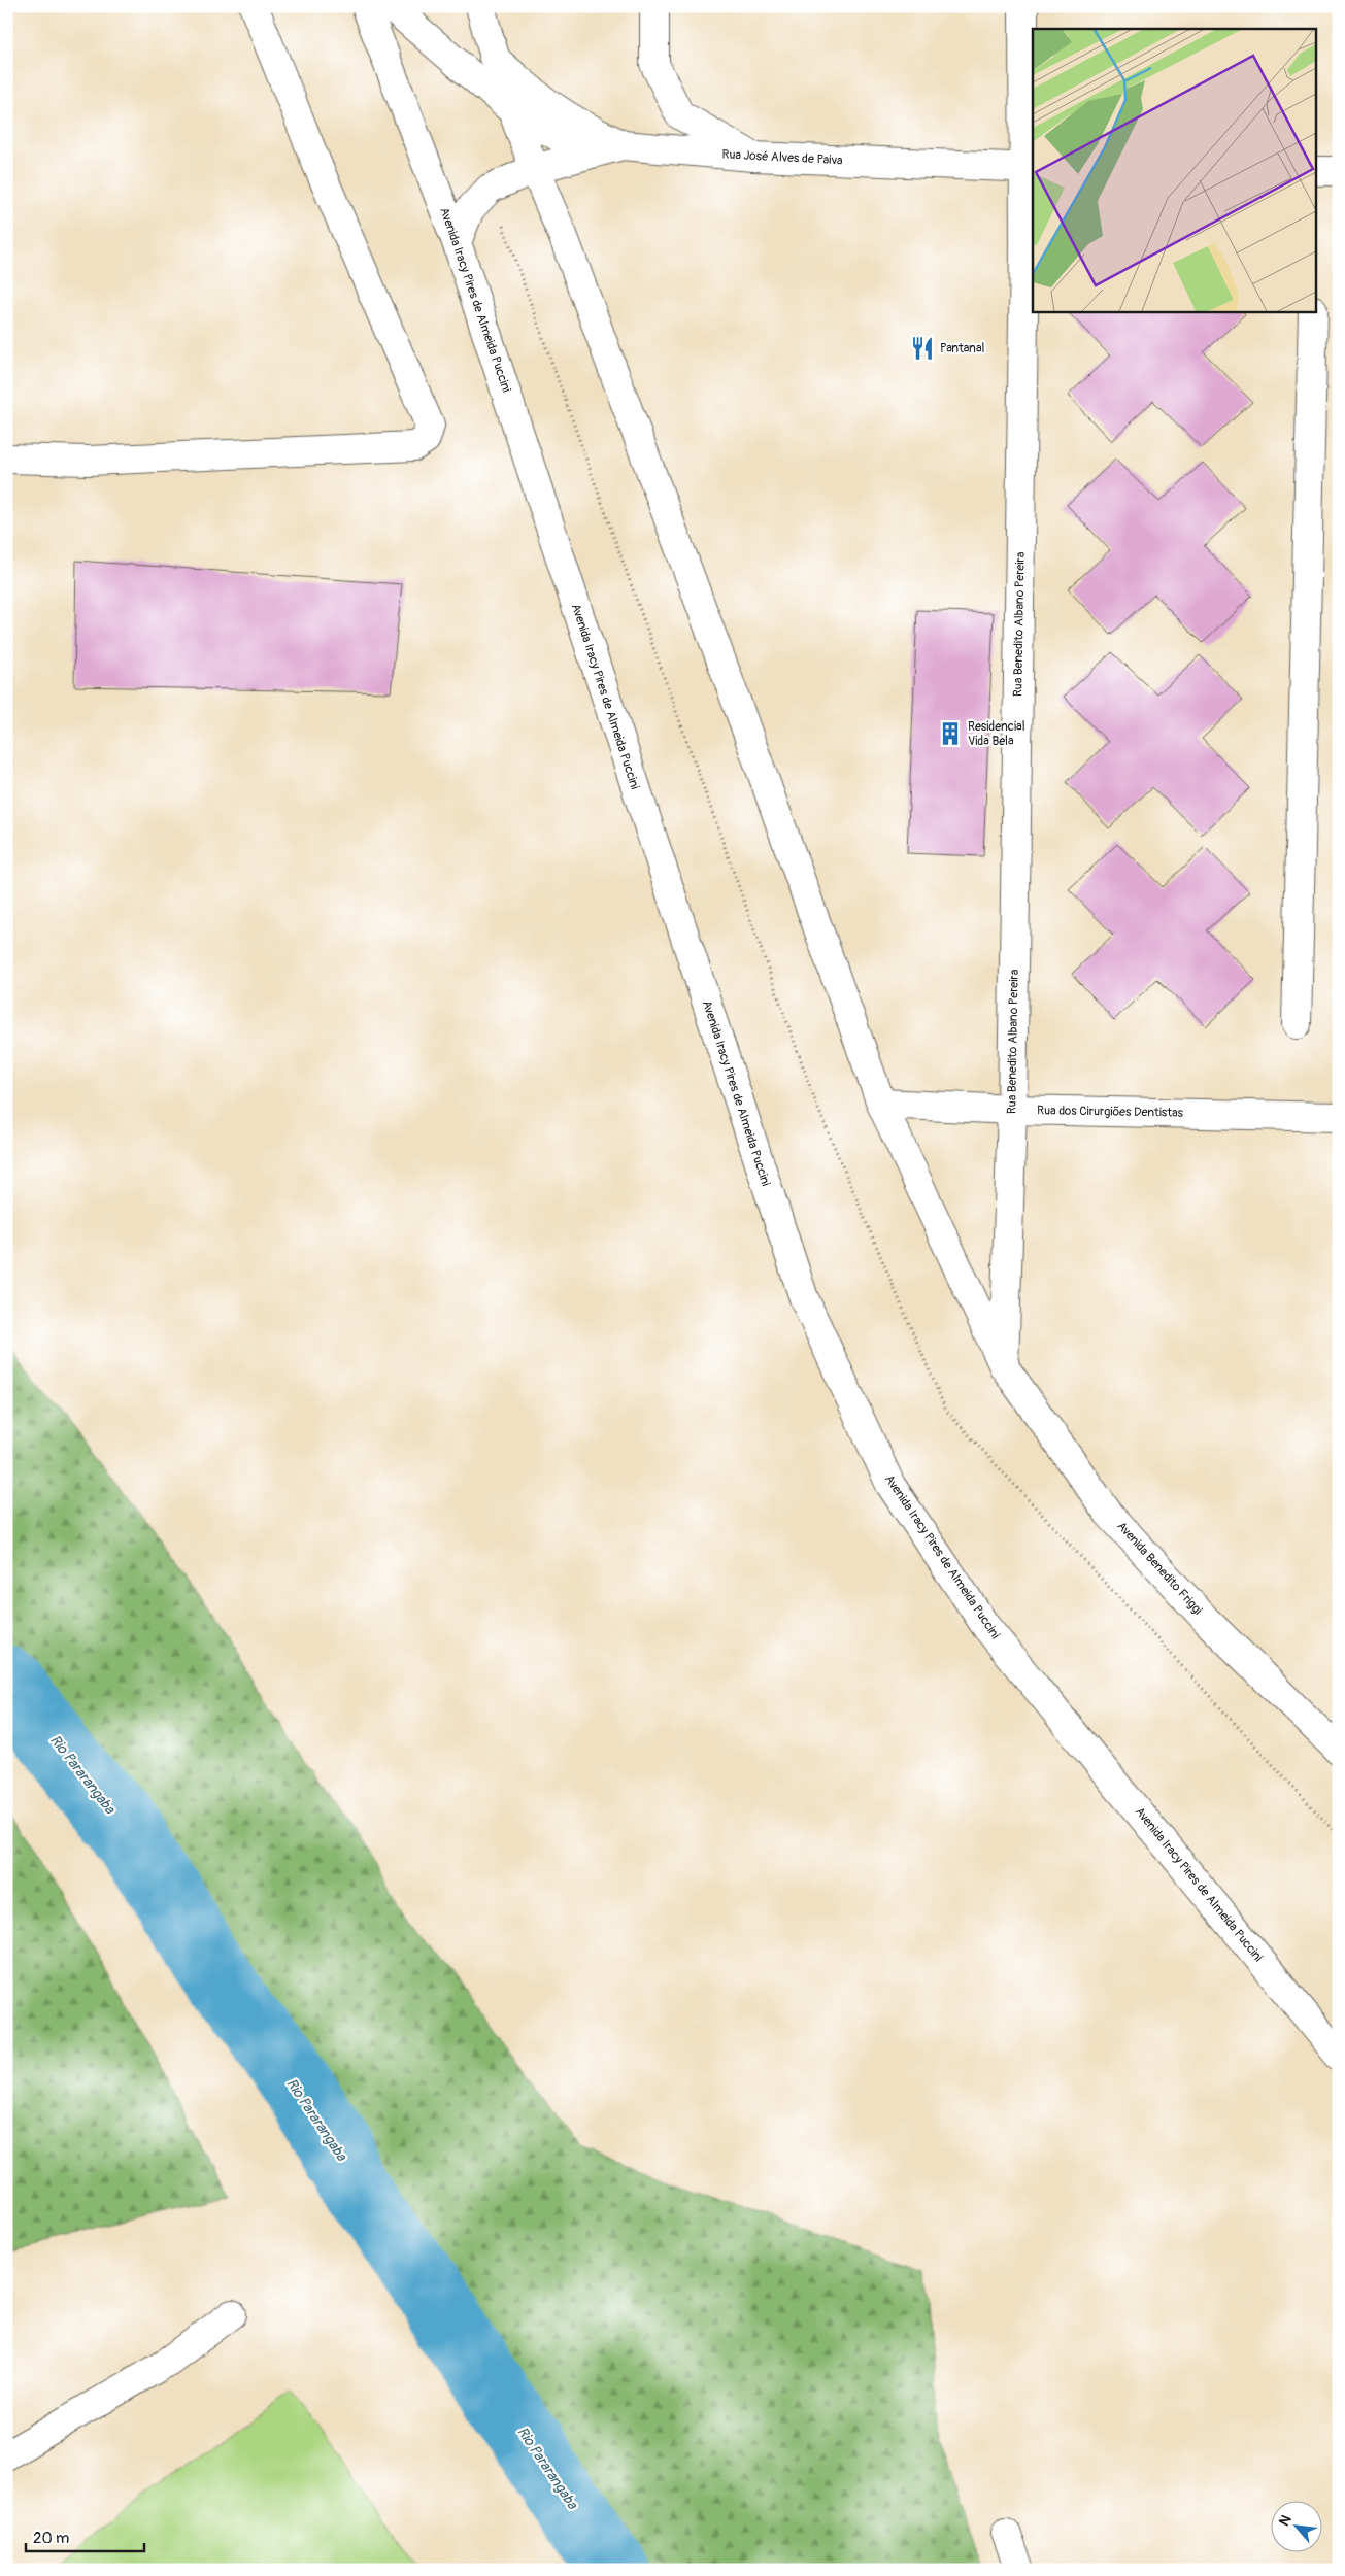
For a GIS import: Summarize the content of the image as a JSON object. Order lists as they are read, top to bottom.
{
  "streets": {
    "main road": [
      "Rua José Alves de Paiva",
      "Avenida Iracy Pires de Almeida Puccini",
      "Rua Benedito Albano Pereira",
      "Rua dos Cirurgiões Dentistas",
      "Avenida Benedito Friggi"
    ]
  },
  "crossings": [
    ["Rua José Alves de Paiva", "Avenida Iracy Pires de Almeida Puccini"],
    ["Rua José Alves de Paiva", "Rua Benedito Albano Pereira"],
    ["Rua Benedito Albano Pereira", "Rua dos Cirurgiões Dentistas"],
    ["Rua Benedito Albano Pereira", "Avenida Benedito Friggi"]
  ],
  "water": ["Rio Pararangaba"],
  "places": {
    "restaurant": ["Pantanal"],
    "building": ["Residencial Vida Bela"]
  },
  "scale_bar": "20 m",
  "north": "top left"
}
